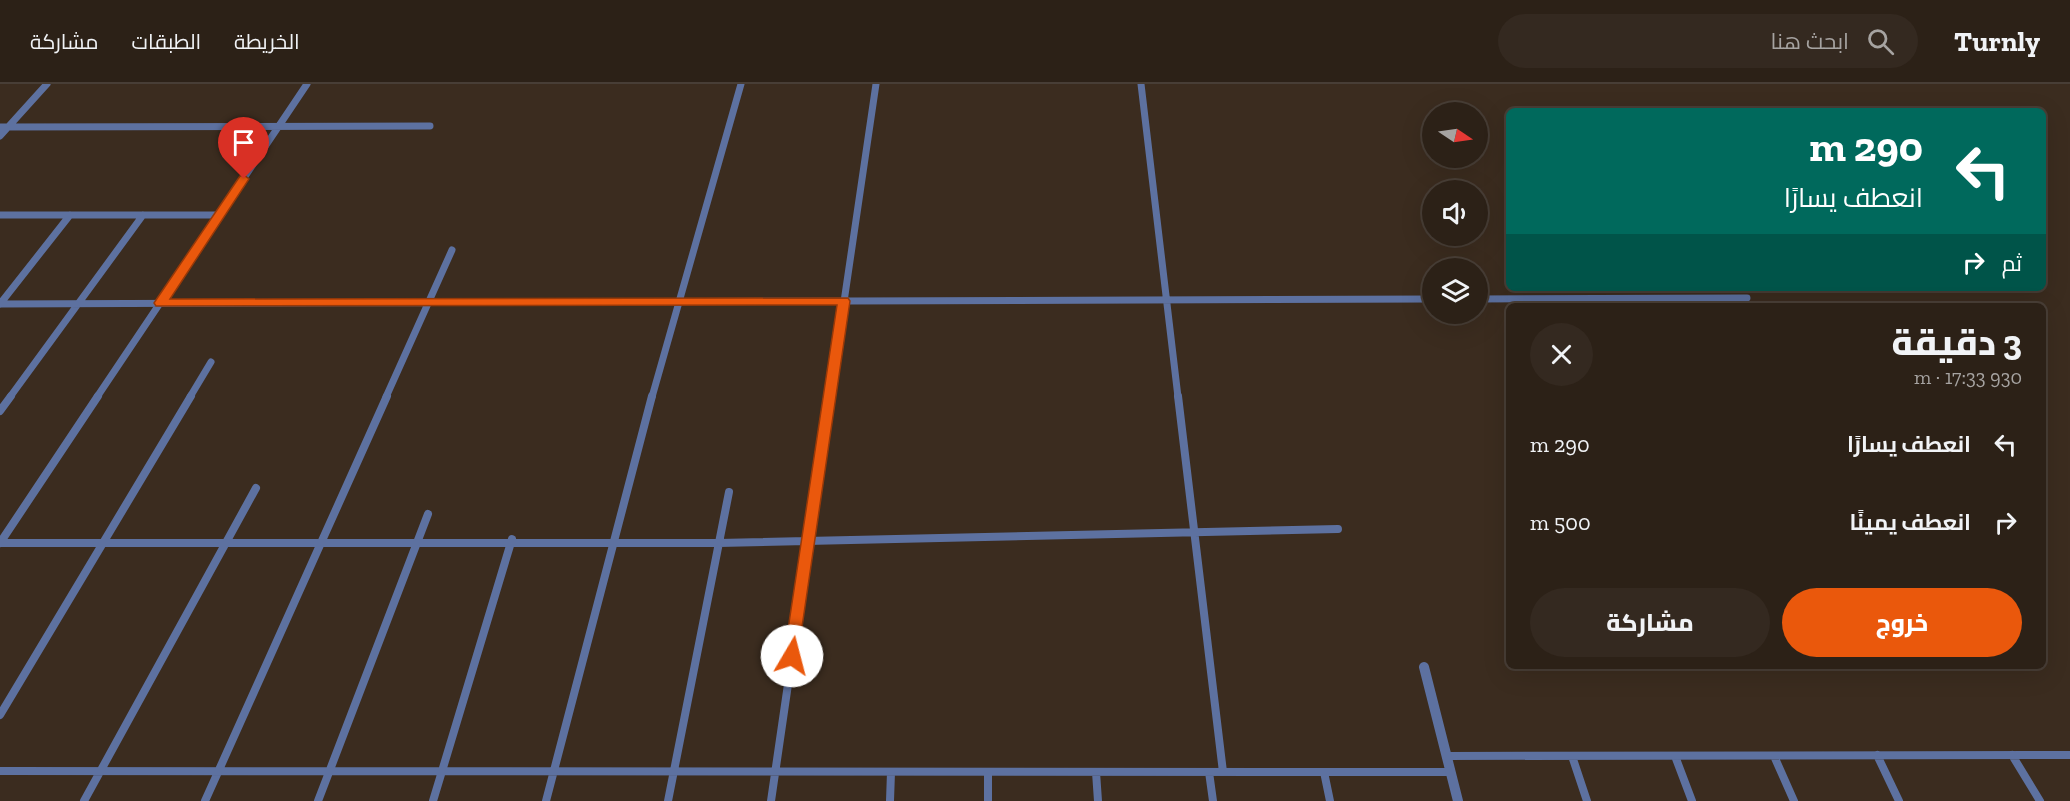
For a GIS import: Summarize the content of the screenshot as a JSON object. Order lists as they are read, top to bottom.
{
  "north": "right",
  "page": {
    "header": "Turnly",
    "search": "ابحث هنا",
    "nav": ["الخريطة", "الطبقات", "مشاركة"],
    "turn": ["290 m", "انعطف يسارًا"],
    "then": "ثم",
    "heading": ["3 دقيقة", "930 m · 17:33"],
    "list": [
      {
        "name": "انعطف يسارًا",
        "value": "290 m"
      },
      {
        "name": "انعطف يمينًا",
        "value": "500 m"
      }
    ],
    "buttons": ["خروج", "مشاركة"]
  }
}
